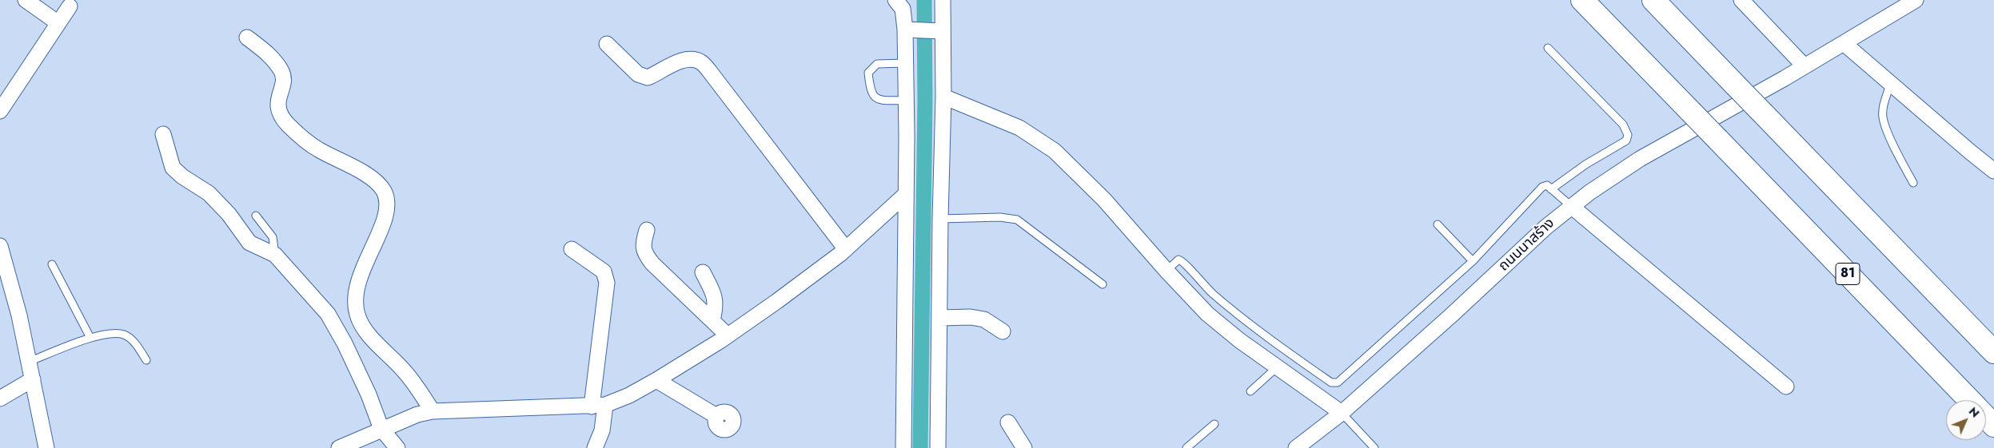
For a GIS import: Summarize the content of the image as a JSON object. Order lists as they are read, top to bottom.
{
  "streets": {
    "highway": ["81"],
    "street": ["ถนนนาสร้าง"]
  },
  "north": "top right"
}
